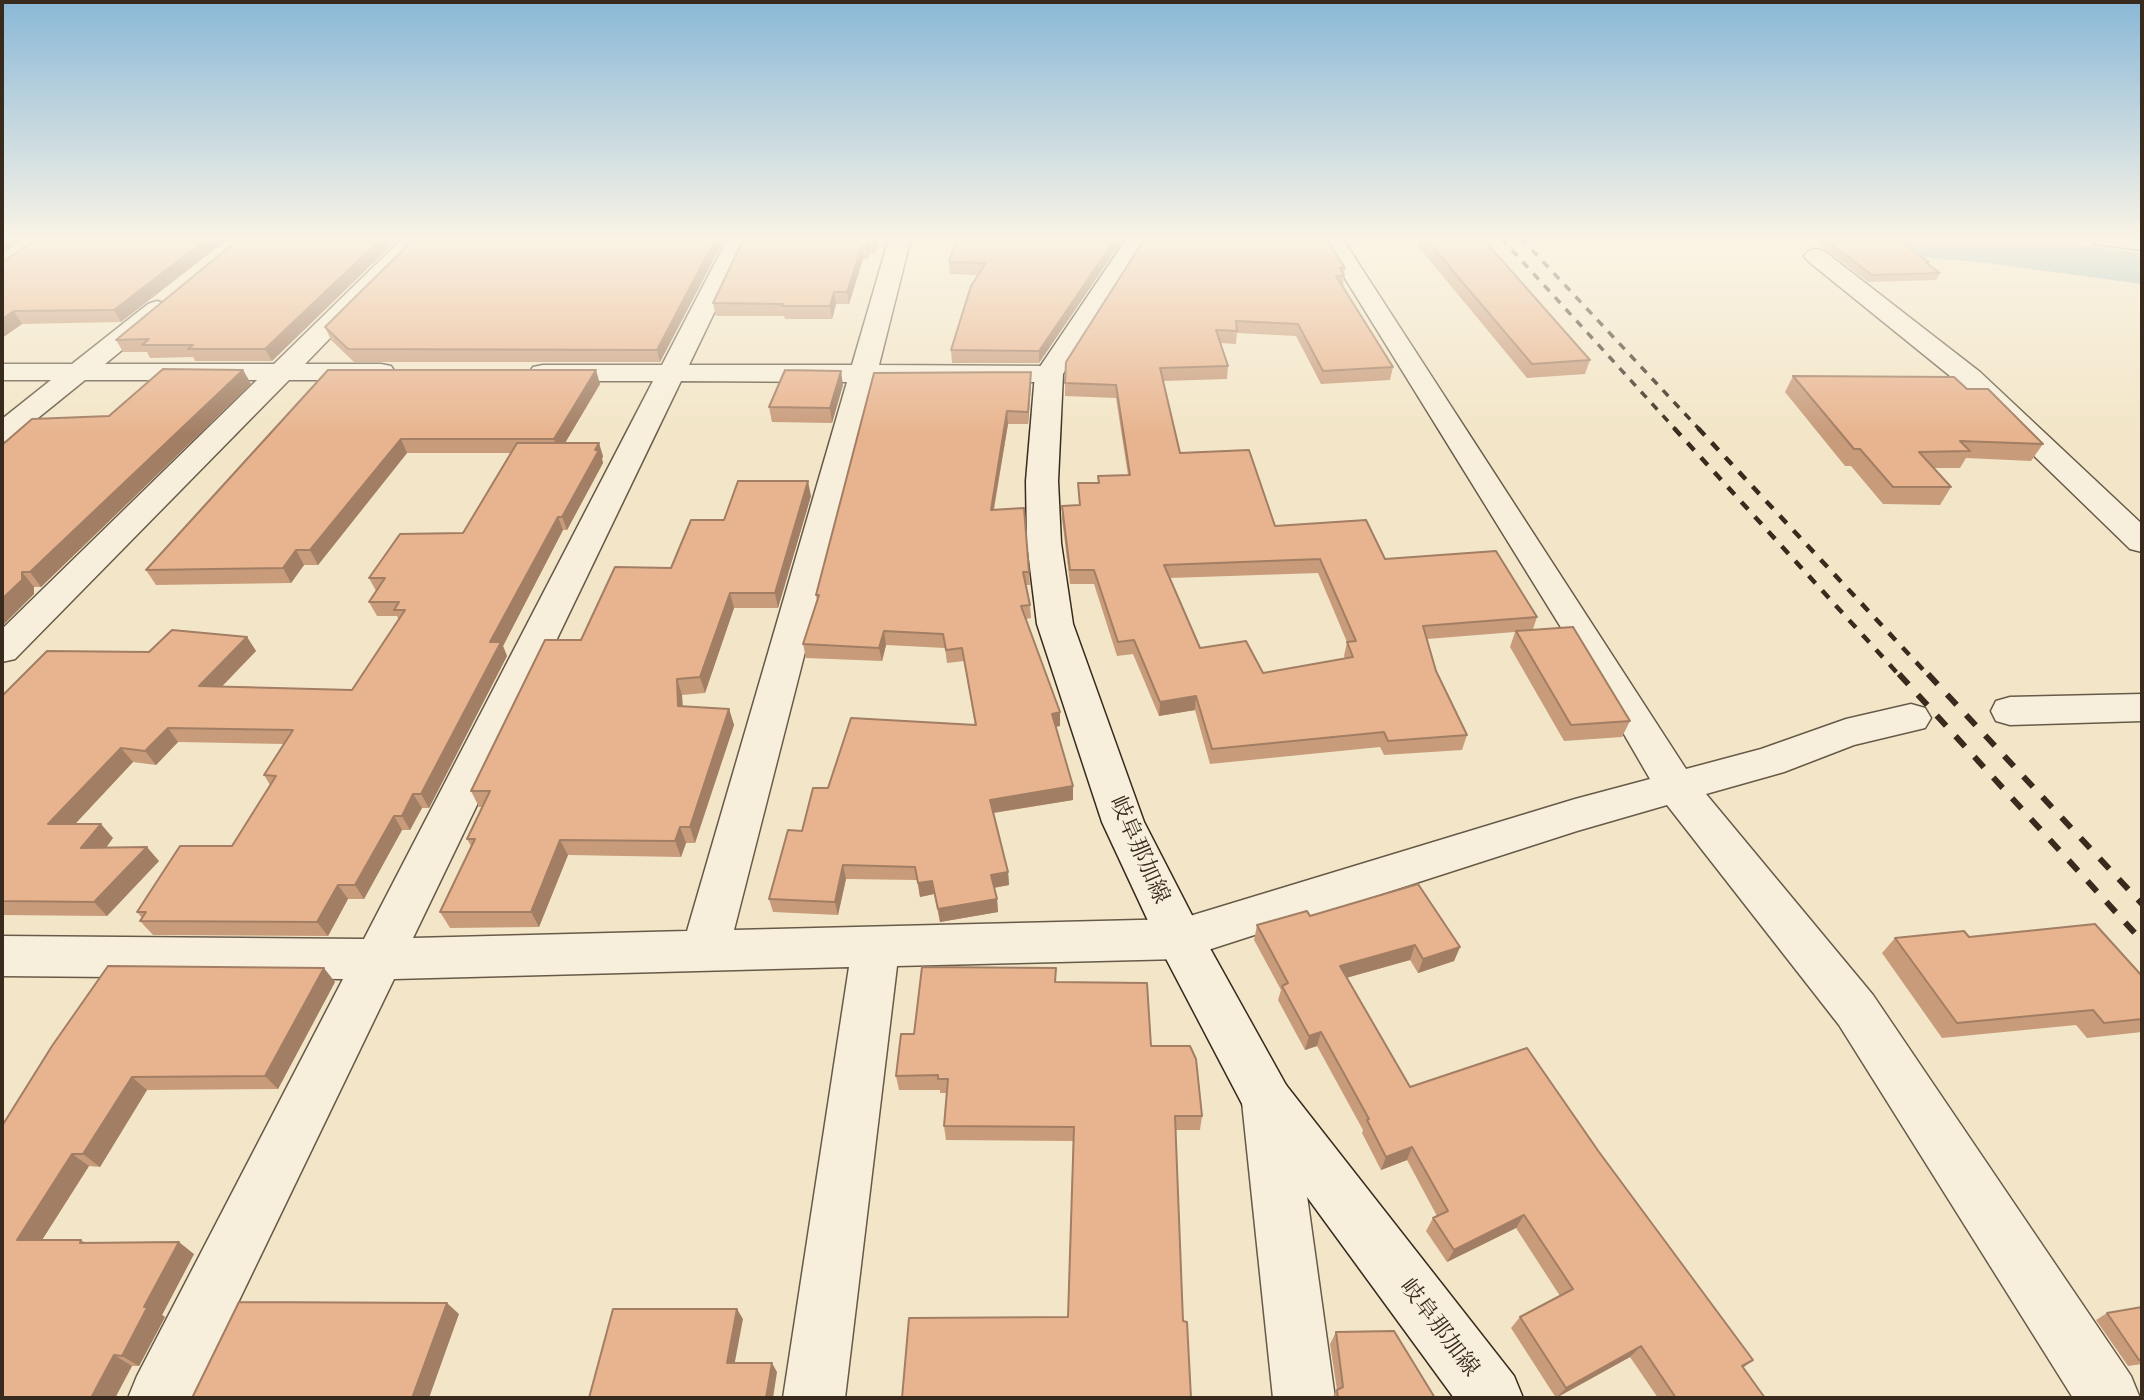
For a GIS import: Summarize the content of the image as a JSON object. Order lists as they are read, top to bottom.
{
  "streets": {
    "street": ["岐阜那加線"]
  }
}
